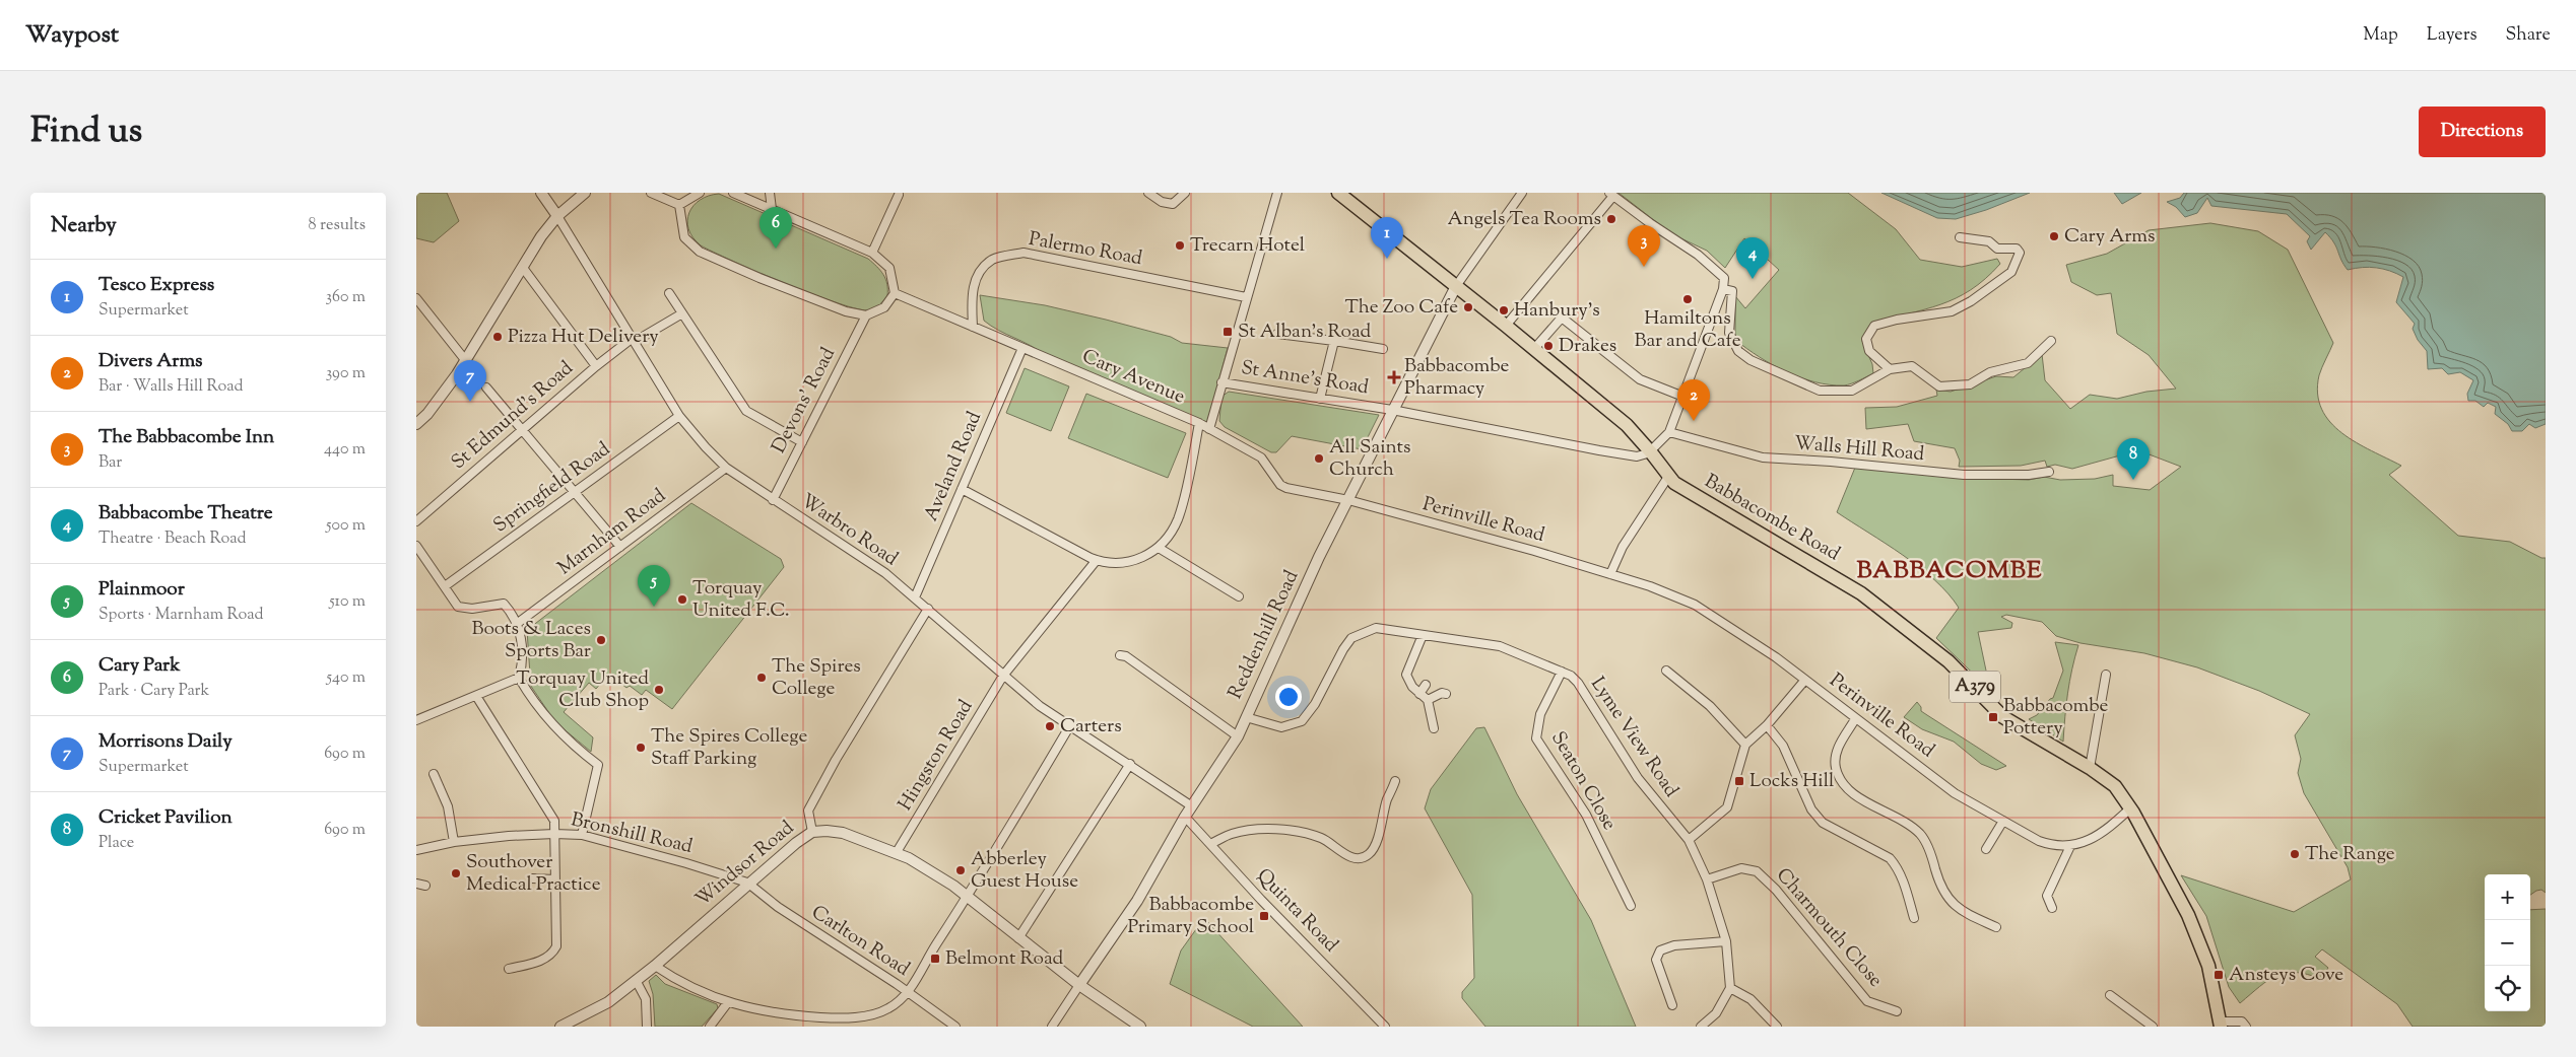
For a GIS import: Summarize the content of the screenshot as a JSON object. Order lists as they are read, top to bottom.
{
  "streets": {
    "main road": ["Babbacombe Road", "A379"],
    "street": [
      "Palermo Road",
      "Cary Avenue",
      "St Anne's Road",
      "Devons' Road",
      "St Edmund's Road",
      "Walls Hill Road",
      "Aveland Road",
      "Springfield Road",
      "Perinville Road",
      "Warbro Road",
      "Marnham Road",
      "Reddenhill Road",
      "Lyme View Road",
      "Hingston Road",
      "Seaton Close",
      "Bronshill Road",
      "Windsor Road",
      "Quinta Road",
      "Charmouth Close",
      "Carlton Road"
    ]
  },
  "crossings": [
    ["Palermo Road", "Cary Avenue"],
    ["Cary Avenue", "Aveland Road"],
    ["Cary Avenue", "Perinville Road"],
    ["Cary Avenue", "Reddenhill Road"],
    ["St Anne's Road", "Babbacombe Road"],
    ["St Anne's Road", "Reddenhill Road"],
    ["Devons' Road", "Warbro Road"],
    ["St Edmund's Road", "Warbro Road"],
    ["Aveland Road", "Warbro Road"],
    ["Springfield Road", "Warbro Road"],
    ["Babbacombe Road", "Perinville Road"],
    ["Babbacombe Road", "Reddenhill Road"],
    ["Perinville Road", "Reddenhill Road"],
    ["Warbro Road", "Marnham Road"],
    ["Warbro Road", "Reddenhill Road"],
    ["Warbro Road", "Hingston Road"],
    ["Reddenhill Road", "Lyme View Road"],
    ["Reddenhill Road", "Windsor Road"],
    ["Reddenhill Road", "Quinta Road"],
    ["Lyme View Road", "Seaton Close"],
    ["Lyme View Road", "Charmouth Close"],
    ["Hingston Road", "Windsor Road"],
    ["Bronshill Road", "Windsor Road"],
    ["Bronshill Road", "Carlton Road"],
    ["Windsor Road", "Carlton Road"]
  ],
  "districts": ["BABBACOMBE"],
  "places": {
    "other": [
      "Angels Tea Rooms",
      "Cary Arms",
      "Trecarn Hotel",
      "Hamiltons Bar and Cafe",
      "The Zoo Cafe",
      "Hanbury's",
      "Pizza Hut Delivery",
      "Drakes",
      "All Saints Church",
      "Torquay United F.C.",
      "Boots & Laces Sports Bar",
      "The Spires College",
      "Torquay United Club Shop",
      "Carters",
      "The Spires College Staff Parking",
      "The Range",
      "Abberley Guest House",
      "Southover Medical Practice"
    ],
    "transit": [
      "St Alban's Road",
      "Babbacombe Pottery",
      "Locks Hill",
      "Babbacombe Primary School",
      "Belmont Road",
      "Ansteys Cove"
    ],
    "health": ["Babbacombe Pharmacy"]
  },
  "page": {
    "header": "Waypost",
    "nav": ["Map", "Layers", "Share"],
    "title": "Find us",
    "buttons": "Directions",
    "heading": ["Nearby", "8 results"],
    "pins": [
      "6",
      "1",
      "3",
      "4",
      "7",
      "2",
      "8",
      "5"
    ],
    "list": [
      {
        "mark": "1",
        "name": "Tesco Express",
        "note": "Supermarket",
        "value": "360 m"
      },
      {
        "mark": "2",
        "name": "Divers Arms",
        "note": "Bar · Walls Hill Road",
        "value": "390 m"
      },
      {
        "mark": "3",
        "name": "The Babbacombe Inn",
        "note": "Bar",
        "value": "440 m"
      },
      {
        "mark": "4",
        "name": "Babbacombe Theatre",
        "note": "Theatre · Beach Road",
        "value": "500 m"
      },
      {
        "mark": "5",
        "name": "Plainmoor",
        "note": "Sports · Marnham Road",
        "value": "510 m"
      },
      {
        "mark": "6",
        "name": "Cary Park",
        "note": "Park · Cary Park",
        "value": "540 m"
      },
      {
        "mark": "7",
        "name": "Morrisons Daily",
        "note": "Supermarket",
        "value": "690 m"
      },
      {
        "mark": "8",
        "name": "Cricket Pavilion",
        "note": "Place",
        "value": "690 m"
      }
    ],
    "map_buttons": ["+", "−"]
  }
}
